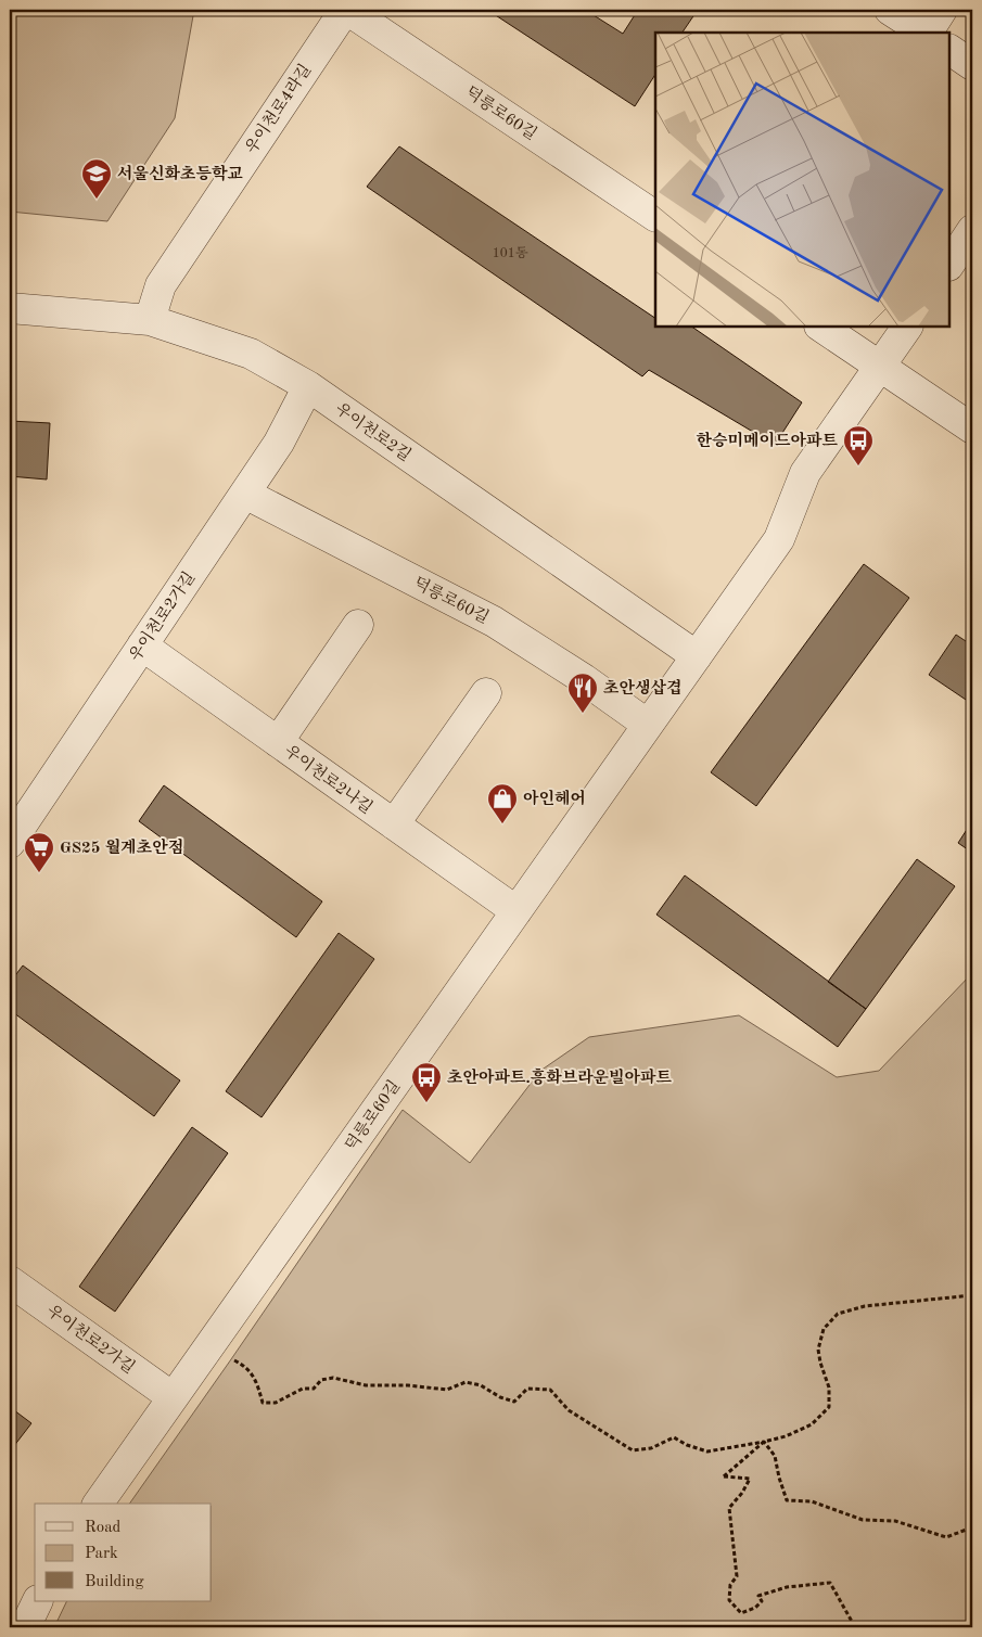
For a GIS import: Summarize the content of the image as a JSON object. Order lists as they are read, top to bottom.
{
  "streets": {
    "street": [
      "우이천로4라길",
      "덕릉로60길",
      "우이천로2길",
      "우이천로2가길",
      "우이천로2나길"
    ]
  },
  "crossings": [
    ["우이천로4라길", "덕릉로60길"],
    ["우이천로4라길", "우이천로2길"],
    ["덕릉로60길", "우이천로2길"],
    ["덕릉로60길", "우이천로2가길"],
    ["덕릉로60길", "우이천로2나길"],
    ["우이천로2길", "우이천로2가길"],
    ["우이천로2가길", "우이천로2나길"]
  ],
  "places": {
    "school or university": ["서울신화초등학교"],
    "bus stop": ["한승미메이드아파트", "초안아파트.흥화브라운빌아파트"],
    "restaurant": ["초안생삽겹"],
    "shop": ["아인헤어"],
    "supermarket": ["GS25 월계초안점"]
  },
  "house_numbers": ["101동"],
  "legend": ["Road", "Park", "Building"]
}
